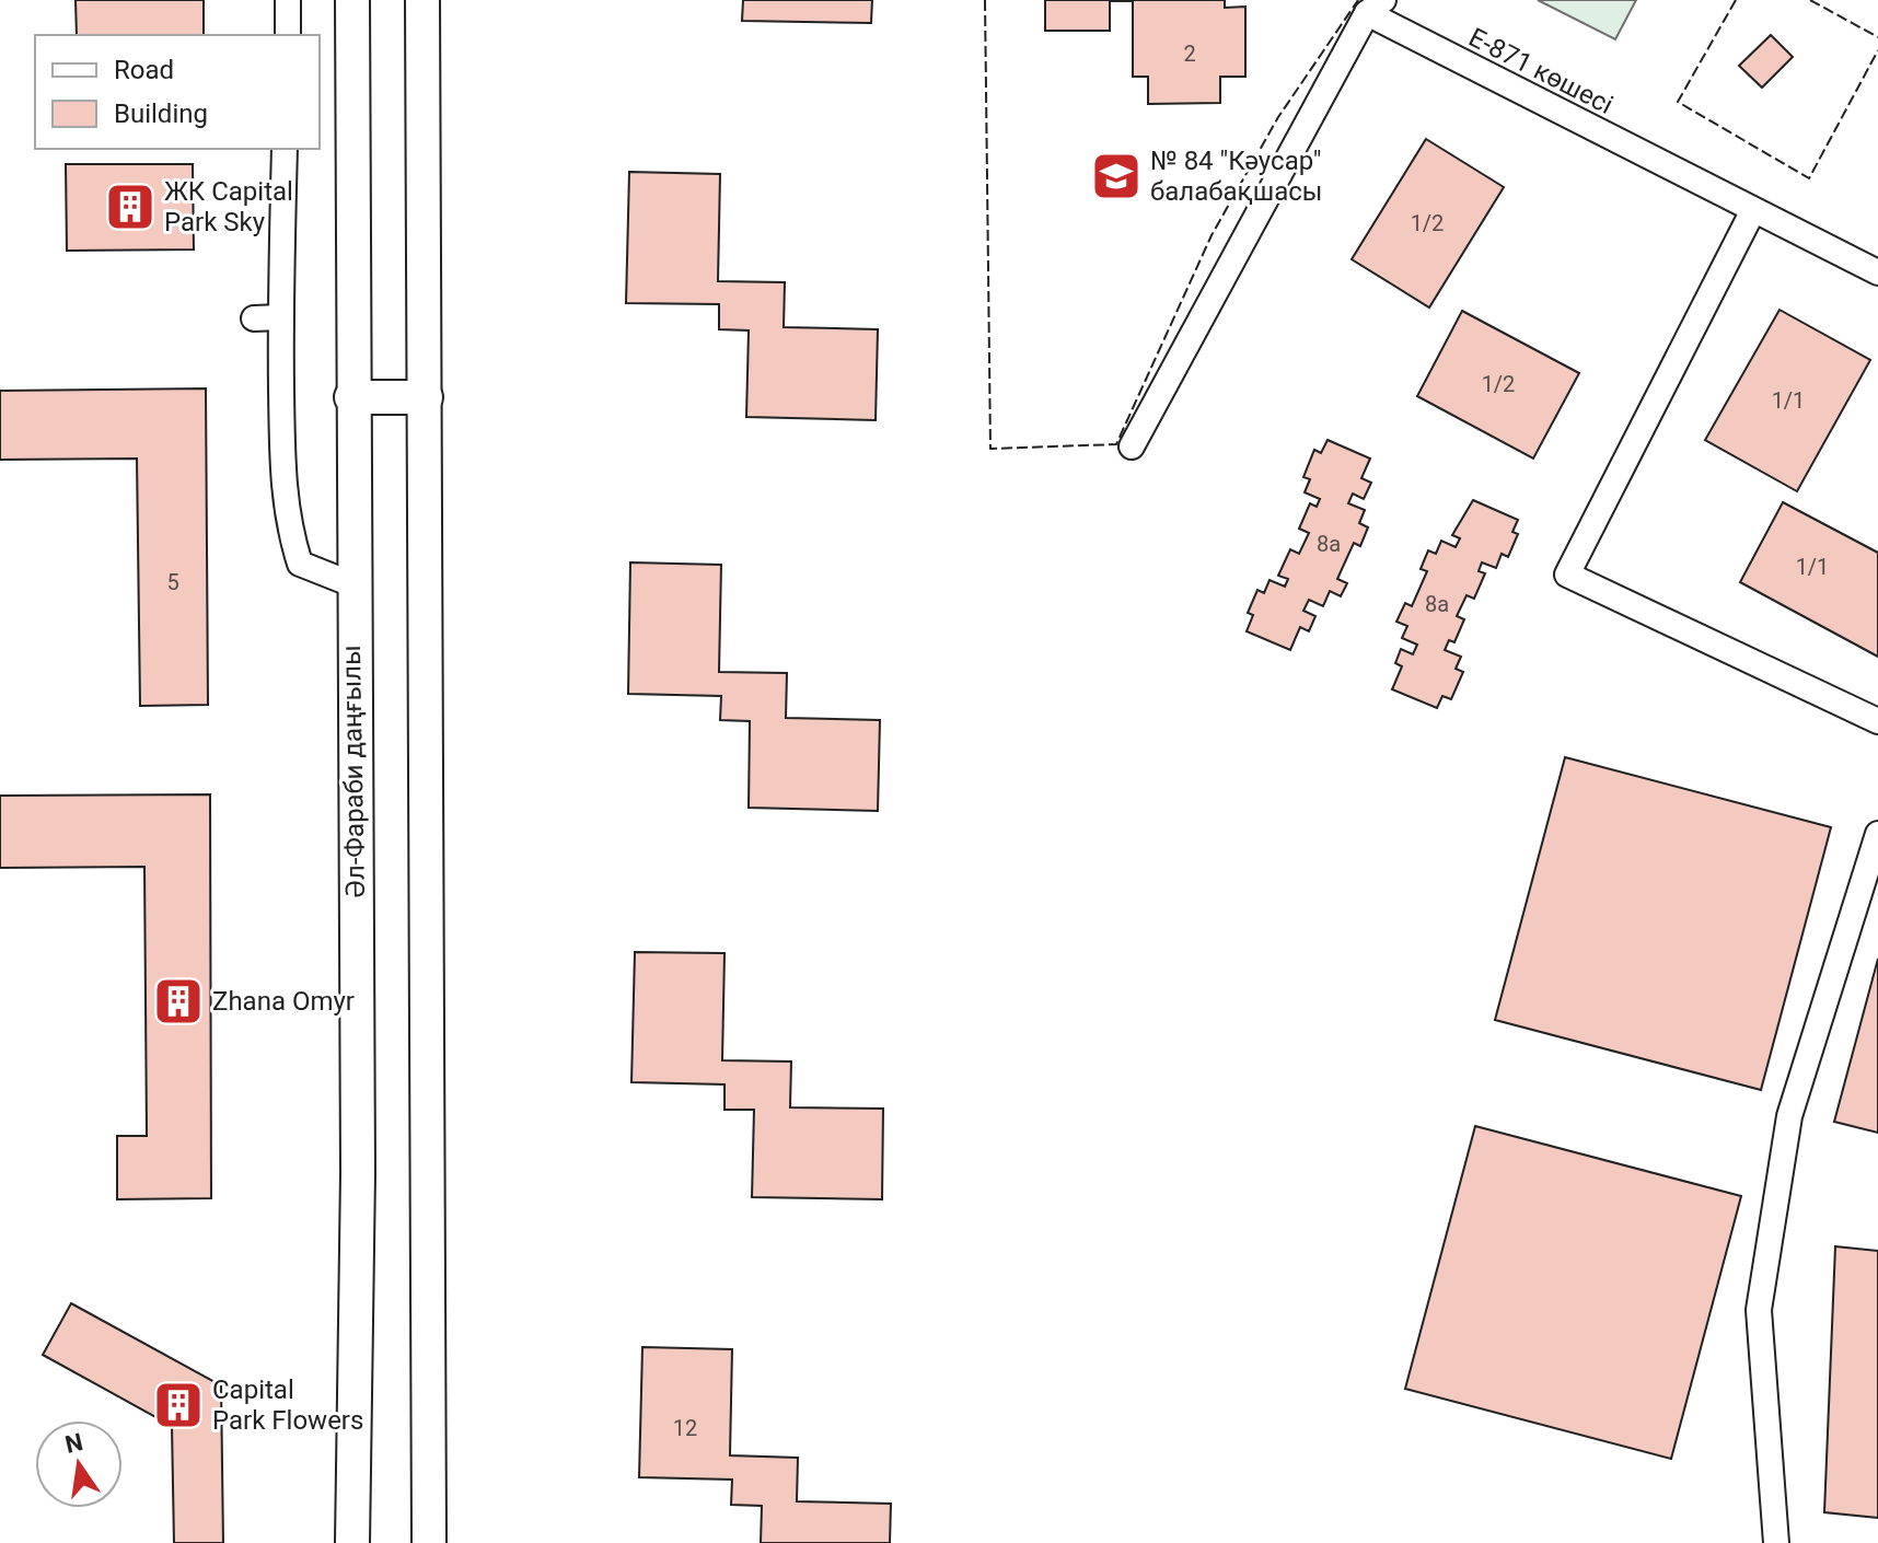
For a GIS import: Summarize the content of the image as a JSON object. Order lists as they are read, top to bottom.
{
  "streets": {
    "main road": ["Әл-Фараби даңғылы"],
    "street": ["Е-871 көшесі"]
  },
  "places": {
    "school or university": ["№ 84 \"Кәусар\" балабақшасы"],
    "building": ["ЖК Capital Park Sky", "Zhana Omyr", "Capital Park Flowers"]
  },
  "house_numbers": [
    "2",
    "1/2",
    "1/2",
    "1/1",
    "8а",
    "1/1",
    "5",
    "8а",
    "12"
  ],
  "legend": ["Road", "Building"],
  "north": "top"
}
